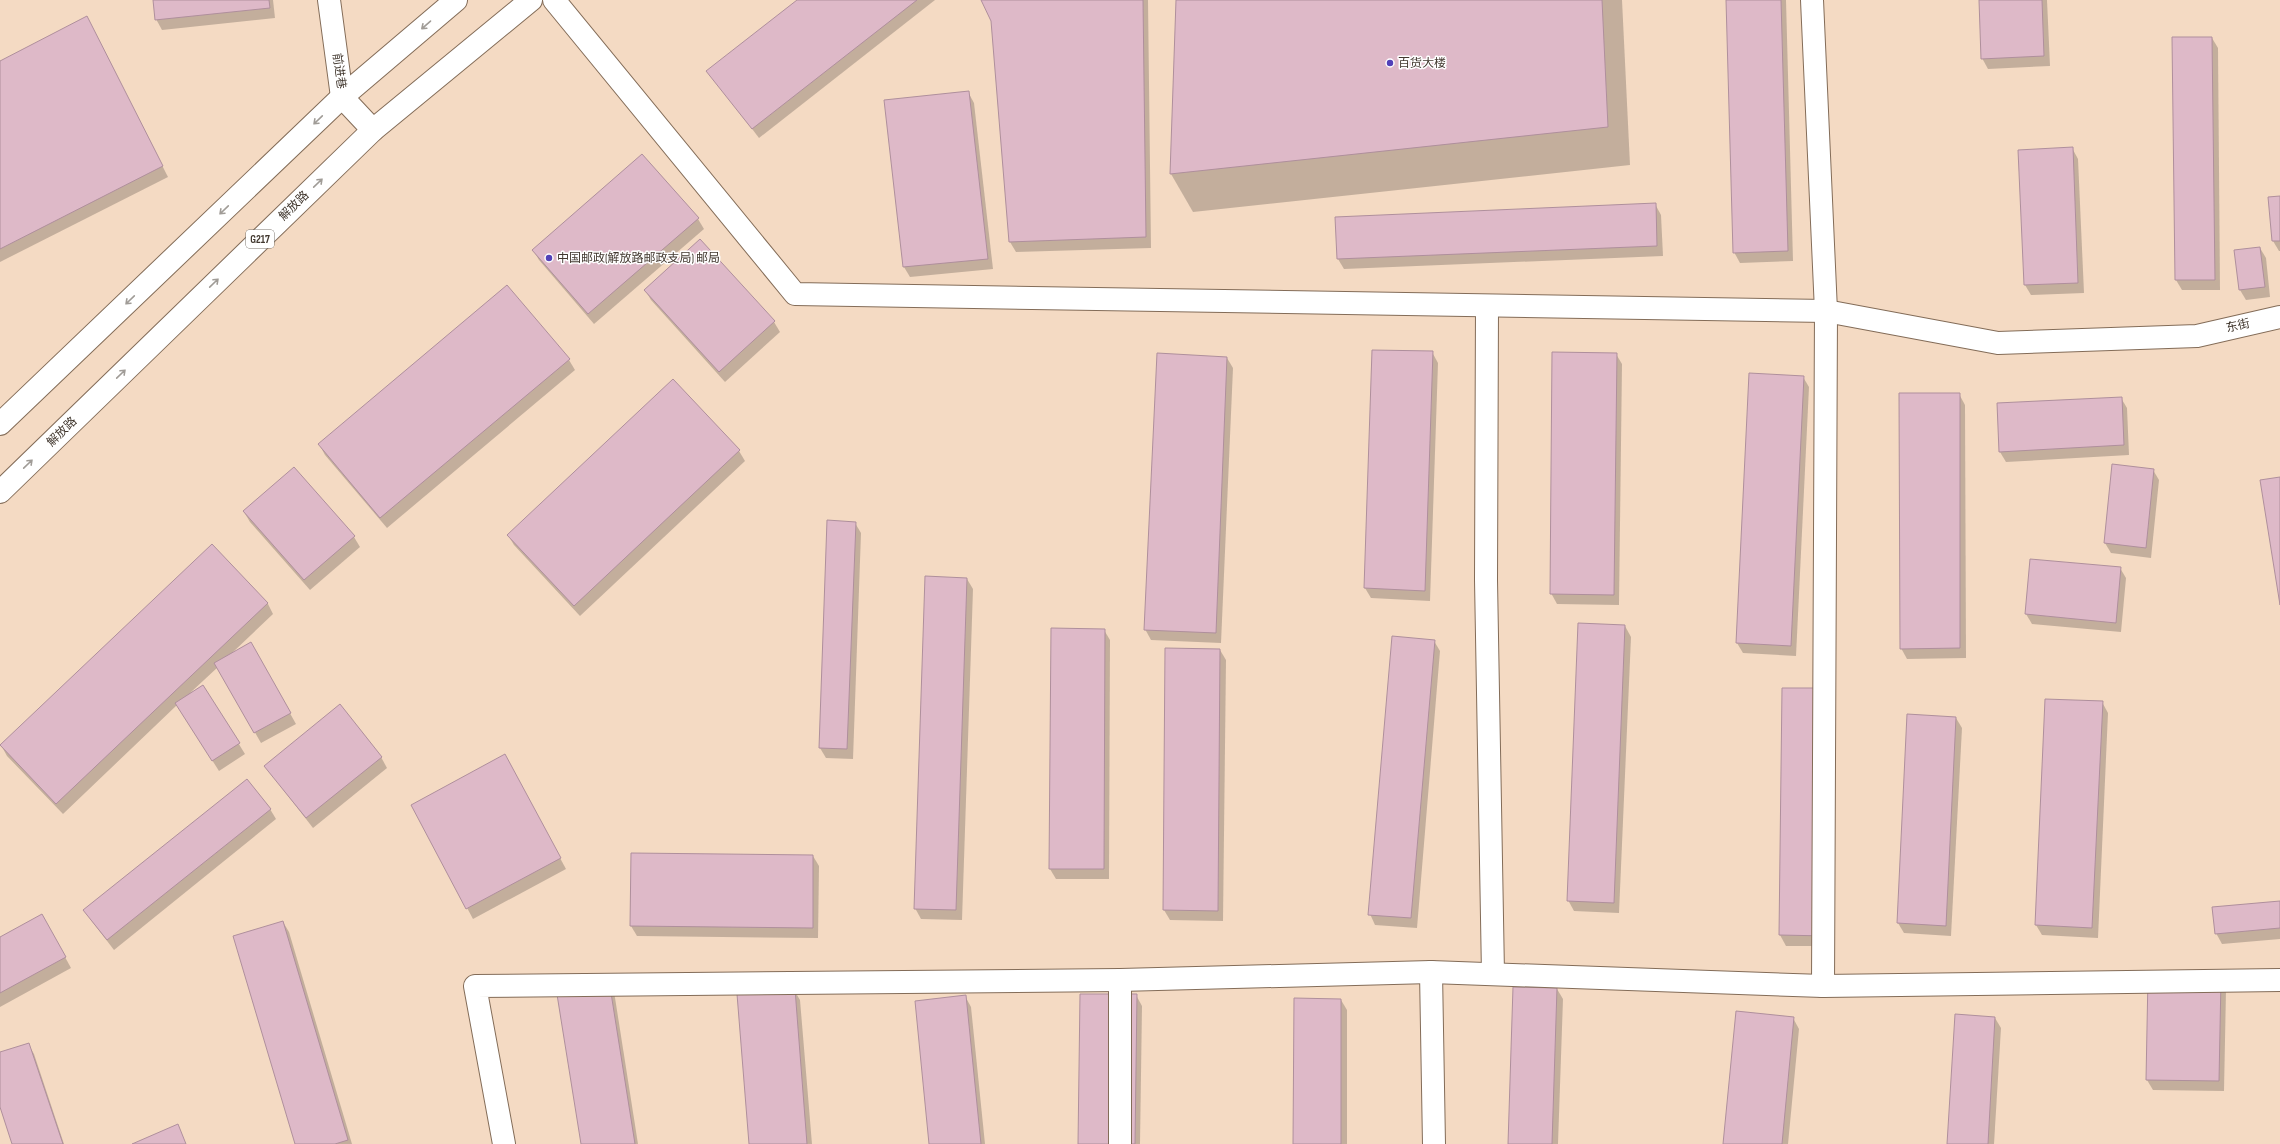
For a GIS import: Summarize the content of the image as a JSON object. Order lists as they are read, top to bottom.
{
  "streets": {
    "main road": [
      "前进巷",
      "解放路",
      "G217",
      "东街"
    ]
  },
  "crossings": [
    ["前进巷", "解放路"]
  ],
  "places": ["百货大楼", "中国邮政(解放路邮政支局) 邮局"]
}
